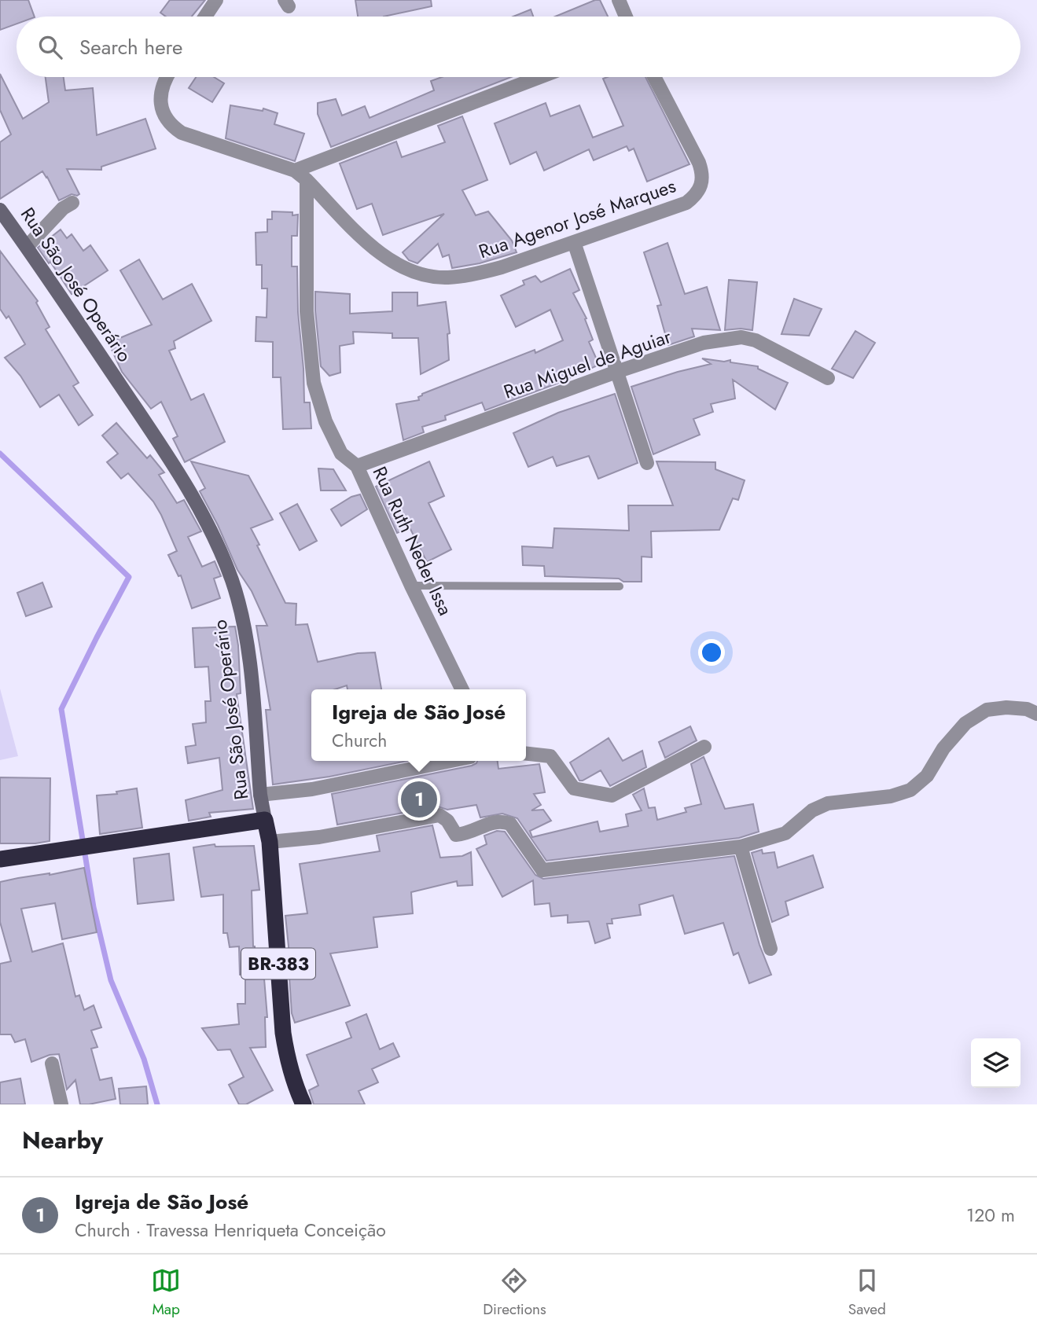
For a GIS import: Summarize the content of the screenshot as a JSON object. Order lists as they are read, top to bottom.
{
  "streets": {
    "highway": ["Rua São José Operário", "BR-383"],
    "street": ["Rua Agenor José Marques", "Rua Miguel de Aguiar", "Rua Ruth Neder Issa"]
  },
  "crossings": [
    ["Rua Agenor José Marques", "Rua Ruth Neder Issa"],
    ["Rua Miguel de Aguiar", "Rua Ruth Neder Issa"]
  ],
  "page": {
    "search": "Search here",
    "popup": ["Igreja de São José", "Church"],
    "pins": "1",
    "heading": "Nearby",
    "list": [
      {
        "mark": "1",
        "name": "Igreja de São José",
        "note": "Church · Travessa Henriqueta Conceição",
        "value": "120 m"
      }
    ],
    "nav": ["Map", "Directions", "Saved"]
  }
}
